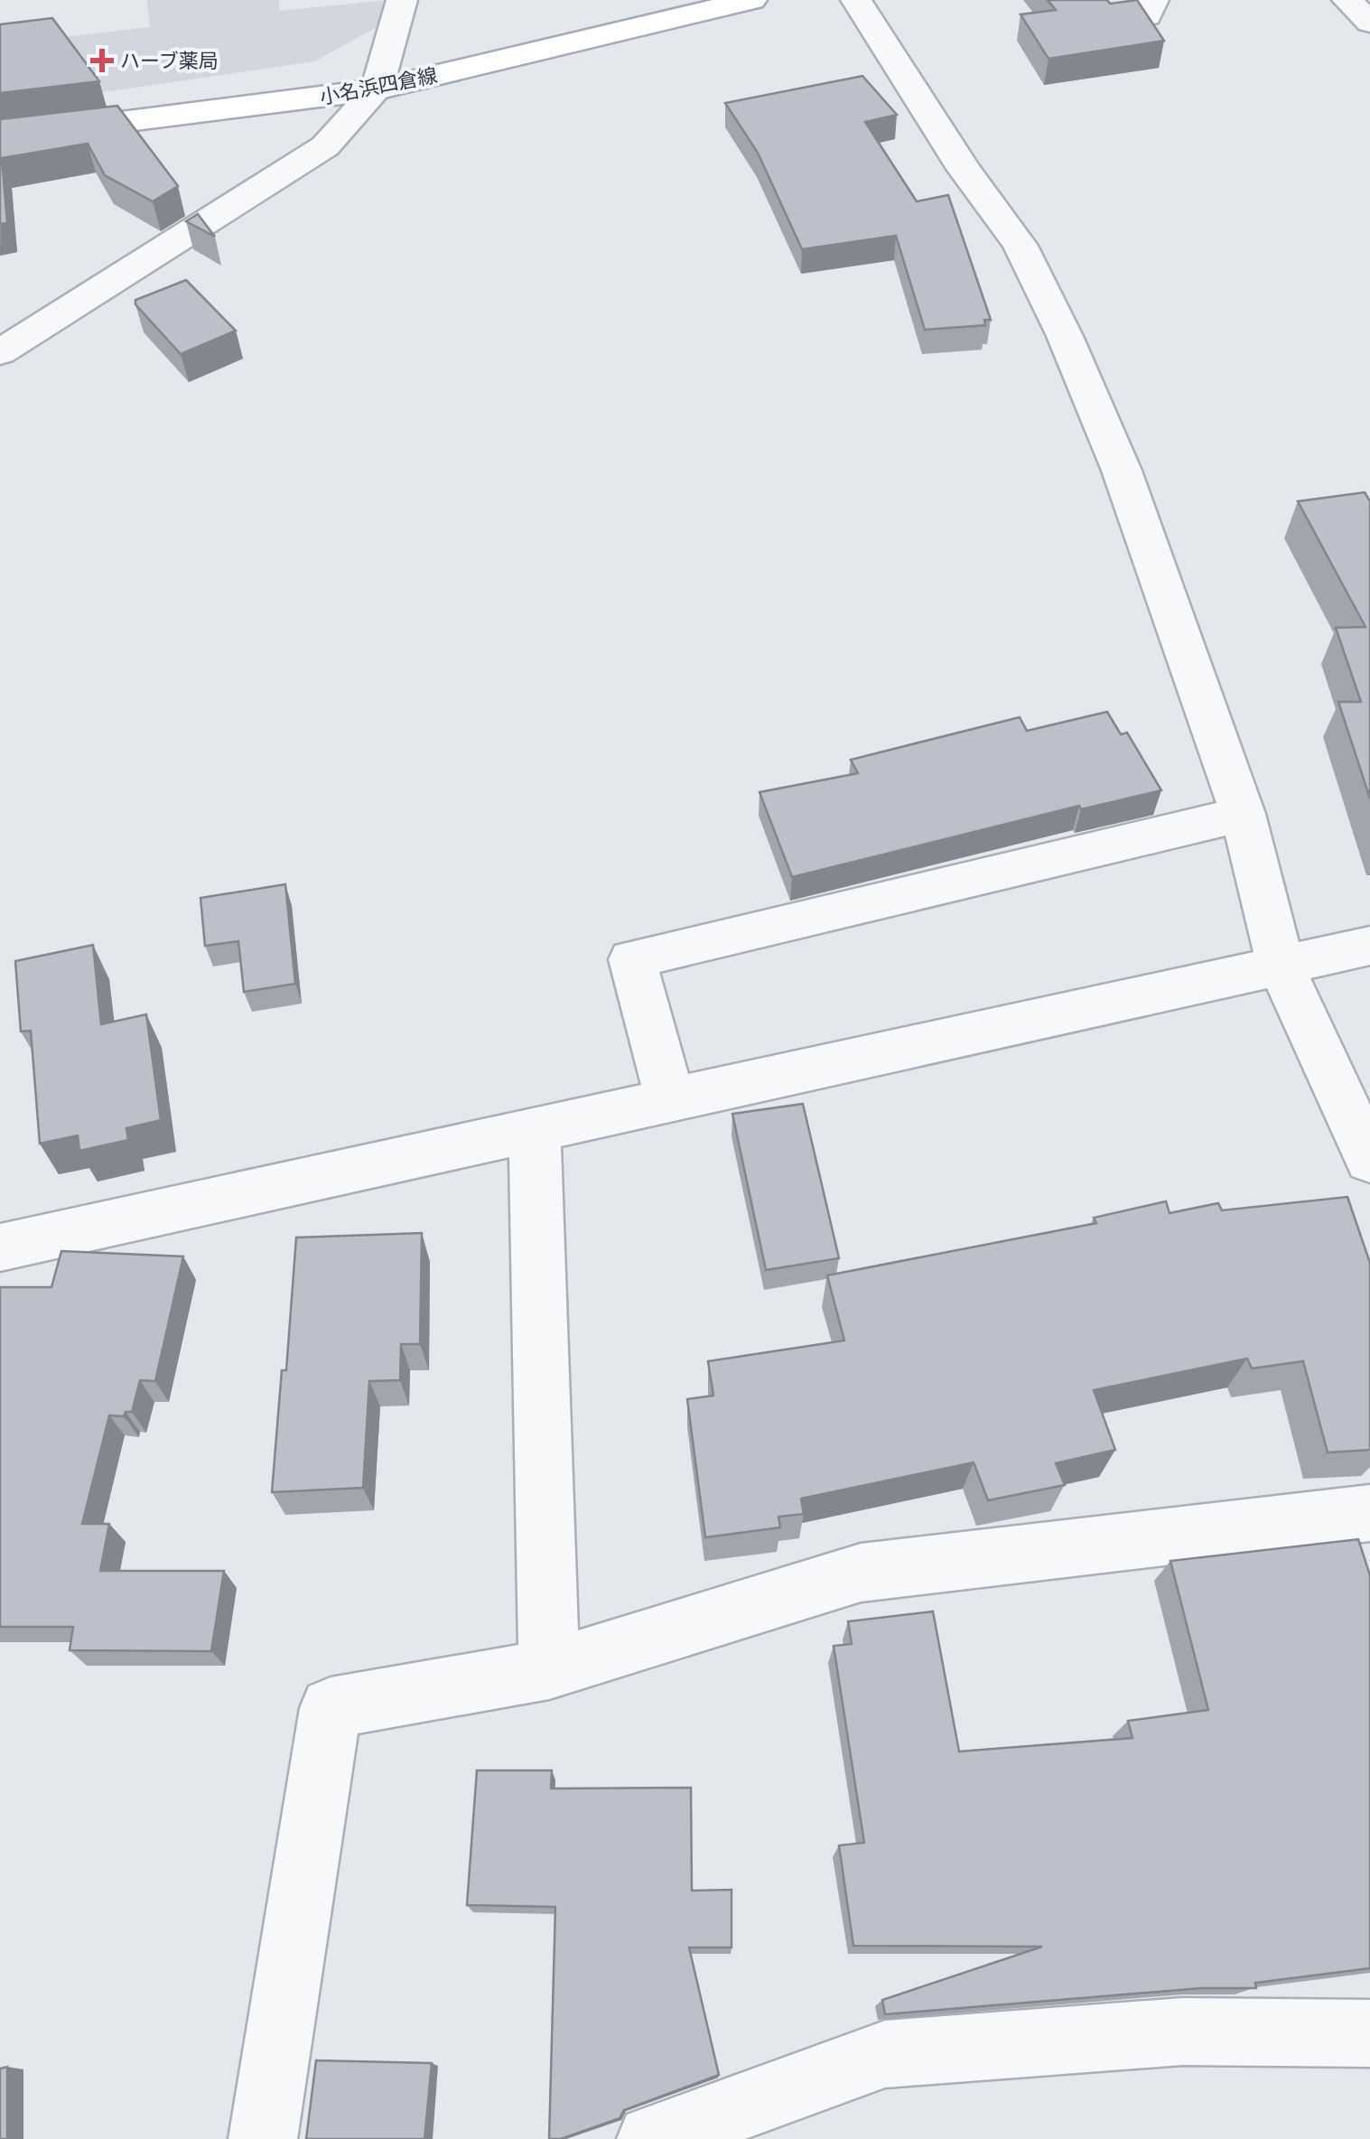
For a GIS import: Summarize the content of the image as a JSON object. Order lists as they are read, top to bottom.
{
  "streets": {
    "main road": ["小名浜四倉線"]
  },
  "places": {
    "health": ["ハーブ薬局"]
  }
}
